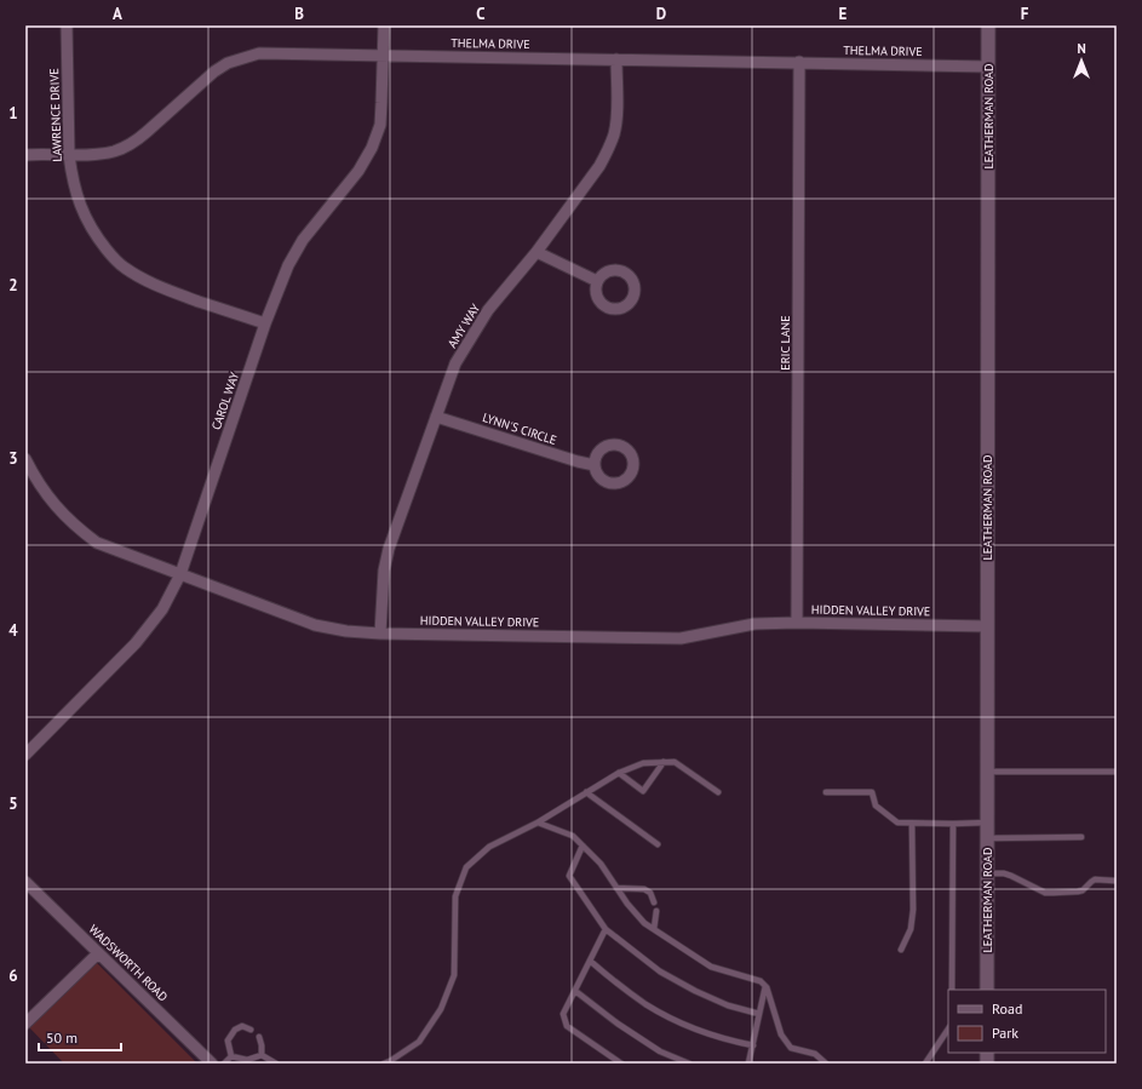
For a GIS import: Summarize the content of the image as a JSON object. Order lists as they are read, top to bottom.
{
  "streets": {
    "street": [
      "THELMA DRIVE",
      "LAWRENCE DRIVE",
      "LEATHERMAN ROAD",
      "AMY WAY",
      "ERIC LANE",
      "CAROL WAY",
      "LYNN'S CIRCLE",
      "HIDDEN VALLEY DRIVE",
      "WADSWORTH ROAD"
    ]
  },
  "crossings": [
    ["THELMA DRIVE", "LAWRENCE DRIVE"],
    ["THELMA DRIVE", "LEATHERMAN ROAD"],
    ["THELMA DRIVE", "AMY WAY"],
    ["THELMA DRIVE", "ERIC LANE"],
    ["THELMA DRIVE", "CAROL WAY"],
    ["LAWRENCE DRIVE", "CAROL WAY"],
    ["LEATHERMAN ROAD", "HIDDEN VALLEY DRIVE"],
    ["AMY WAY", "LYNN'S CIRCLE"],
    ["AMY WAY", "HIDDEN VALLEY DRIVE"],
    ["ERIC LANE", "HIDDEN VALLEY DRIVE"],
    ["CAROL WAY", "HIDDEN VALLEY DRIVE"]
  ],
  "legend": ["Road", "Park"],
  "scale_bar": "50 m",
  "north": "top",
  "grid": {
    "columns": [
      "A",
      "B",
      "C",
      "D",
      "E",
      "F"
    ],
    "rows": [
      "1",
      "2",
      "3",
      "4",
      "5",
      "6"
    ]
  }
}
